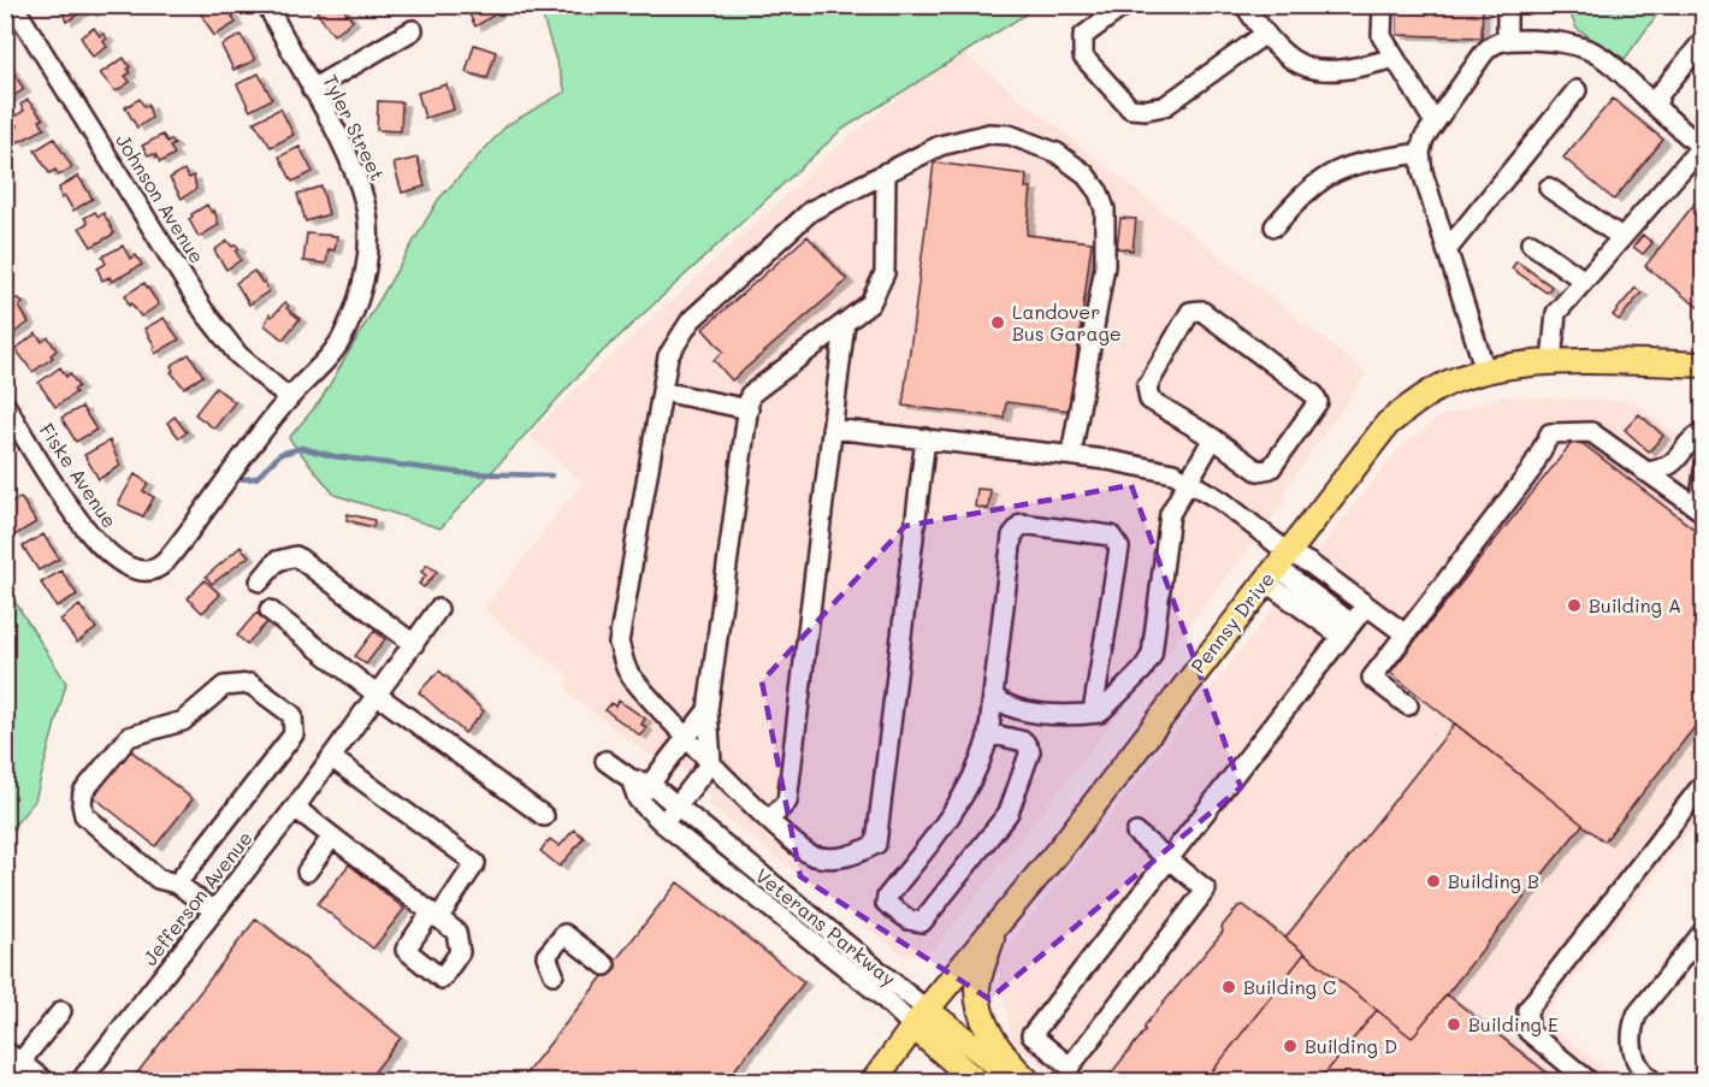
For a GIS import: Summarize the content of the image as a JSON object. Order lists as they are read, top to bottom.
{
  "streets": {
    "main road": ["Pennsy Drive", "Veterans Parkway"],
    "street": [
      "Tyler Street",
      "Johnson Avenue",
      "Fiske Avenue",
      "Jefferson Avenue"
    ]
  },
  "crossings": [
    ["Tyler Street", "Johnson Avenue"],
    ["Tyler Street", "Fiske Avenue"],
    ["Pennsy Drive", "Veterans Parkway"]
  ],
  "places": [
    "Landover Bus Garage",
    "Building A",
    "Building B",
    "Building C",
    "Building E",
    "Building D"
  ]
}
